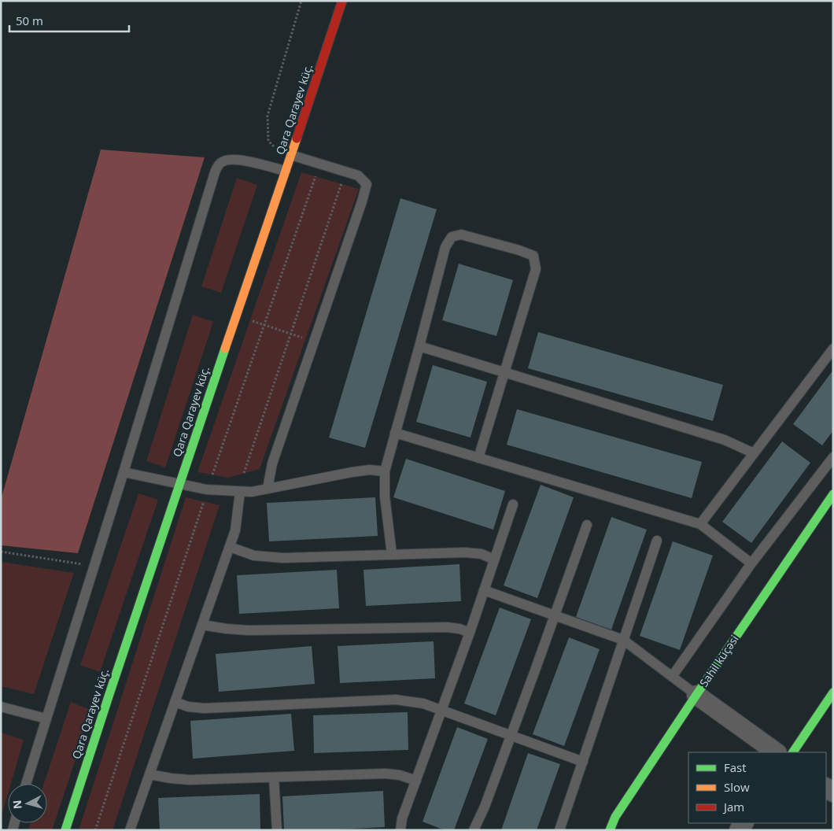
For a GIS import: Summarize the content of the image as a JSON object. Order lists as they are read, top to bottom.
{
  "streets": {
    "street": ["Qara Qarayev küç.", "Sahil küçəsi"]
  },
  "legend": ["Fast", "Slow", "Jam"],
  "scale_bar": "50 m",
  "north": "left"
}
